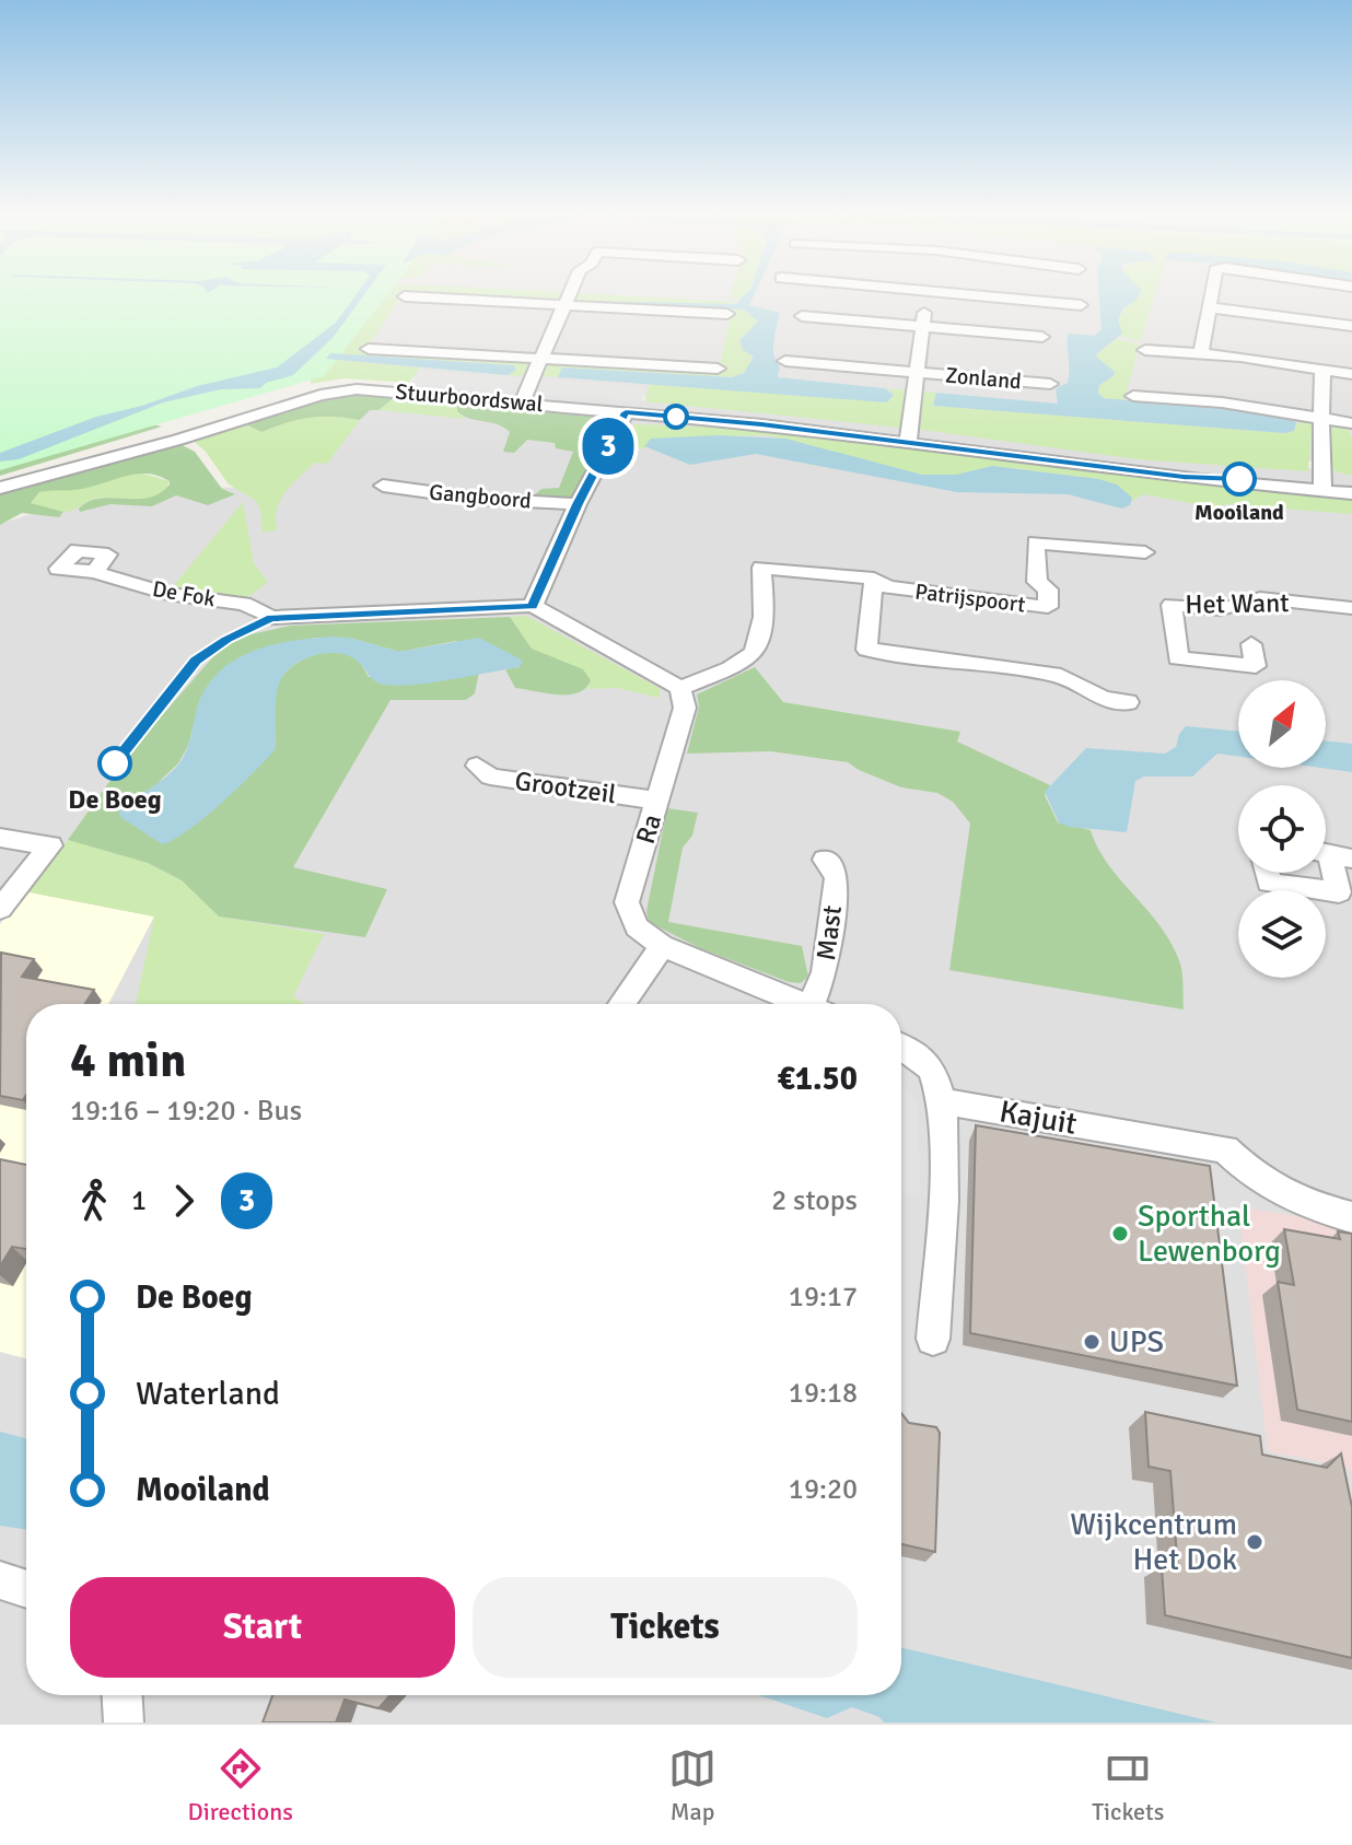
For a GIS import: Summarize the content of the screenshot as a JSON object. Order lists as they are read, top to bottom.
{
  "streets": {
    "street": [
      "Zonland",
      "Stuurboordswal",
      "Gangboord",
      "De Fok",
      "Patrijspoort",
      "Het Want",
      "Grootzeil",
      "Ra",
      "Mast",
      "Kajuit"
    ]
  },
  "crossings": [
    ["Zonland", "Stuurboordswal"],
    ["Patrijspoort", "Ra"],
    ["Grootzeil", "Ra"]
  ],
  "places": [
    "Mooiland",
    "De Boeg",
    "Sporthal Lewenborg",
    "UPS",
    "Wijkcentrum Het Dok"
  ],
  "lines": ["bus line 3"],
  "north": "top right",
  "page": {
    "on_map": "3",
    "heading": ["4 min", "19:16 – 19:20 · Bus", "€1.50"],
    "legs": ["1", "3", "2 stops"],
    "list": [
      {
        "name": "De Boeg",
        "value": "19:17"
      },
      {
        "name": "Waterland",
        "value": "19:18"
      },
      {
        "name": "Mooiland",
        "value": "19:20"
      }
    ],
    "buttons": ["Start", "Tickets"],
    "tabs": ["Directions", "Map", "Tickets"]
  }
}
